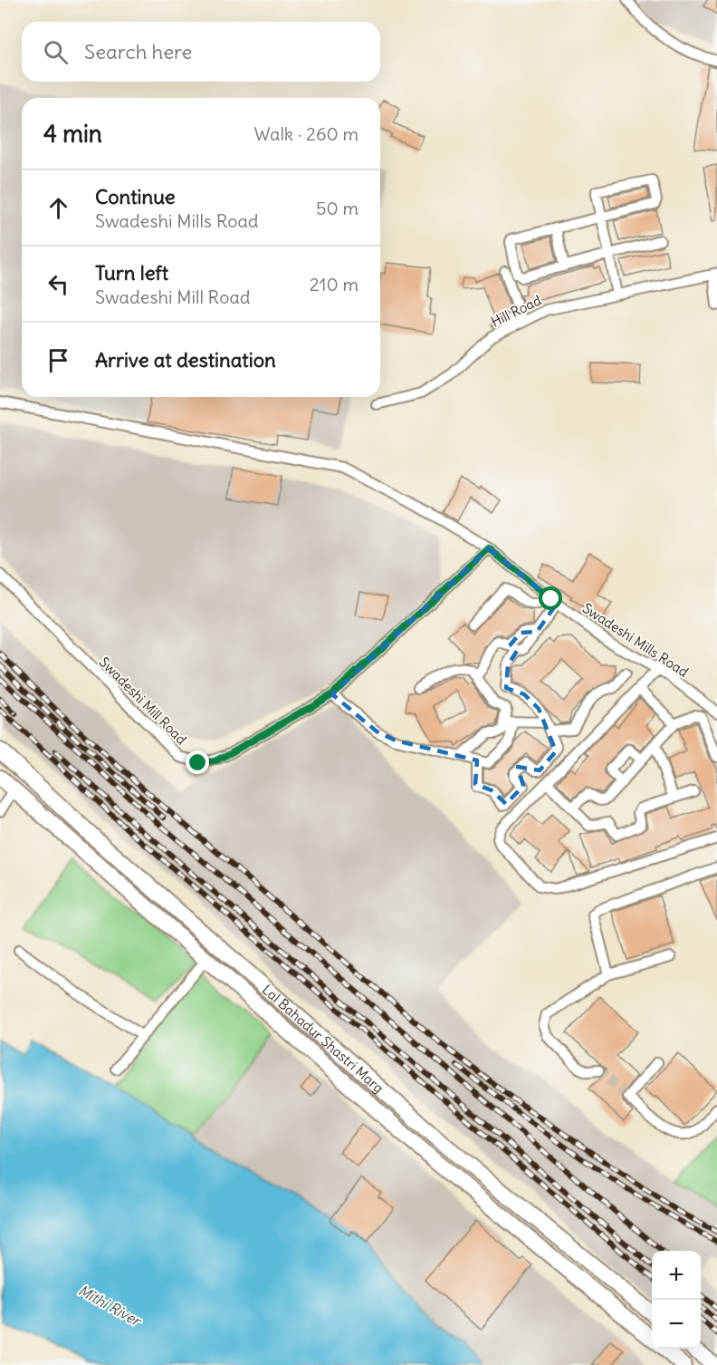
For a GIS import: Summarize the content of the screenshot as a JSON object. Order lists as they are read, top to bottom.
{
  "streets": {
    "main road": ["Lal Bahadur Shastri Marg"],
    "street": ["Hill Road", "Swadeshi Mills Road", "Swadeshi Mill Road"]
  },
  "crossings": [
    ["Swadeshi Mills Road", "Swadeshi Mill Road"]
  ],
  "water": ["Mithi River"],
  "page": {
    "search": "Search here",
    "heading": ["4 min", "Walk · 260 m"],
    "list": [
      ["Continue", "Swadeshi Mills Road", "50 m"],
      ["Turn left", "Swadeshi Mill Road", "210 m"],
      "Arrive at destination"
    ],
    "map_buttons": ["+", "−"]
  }
}
